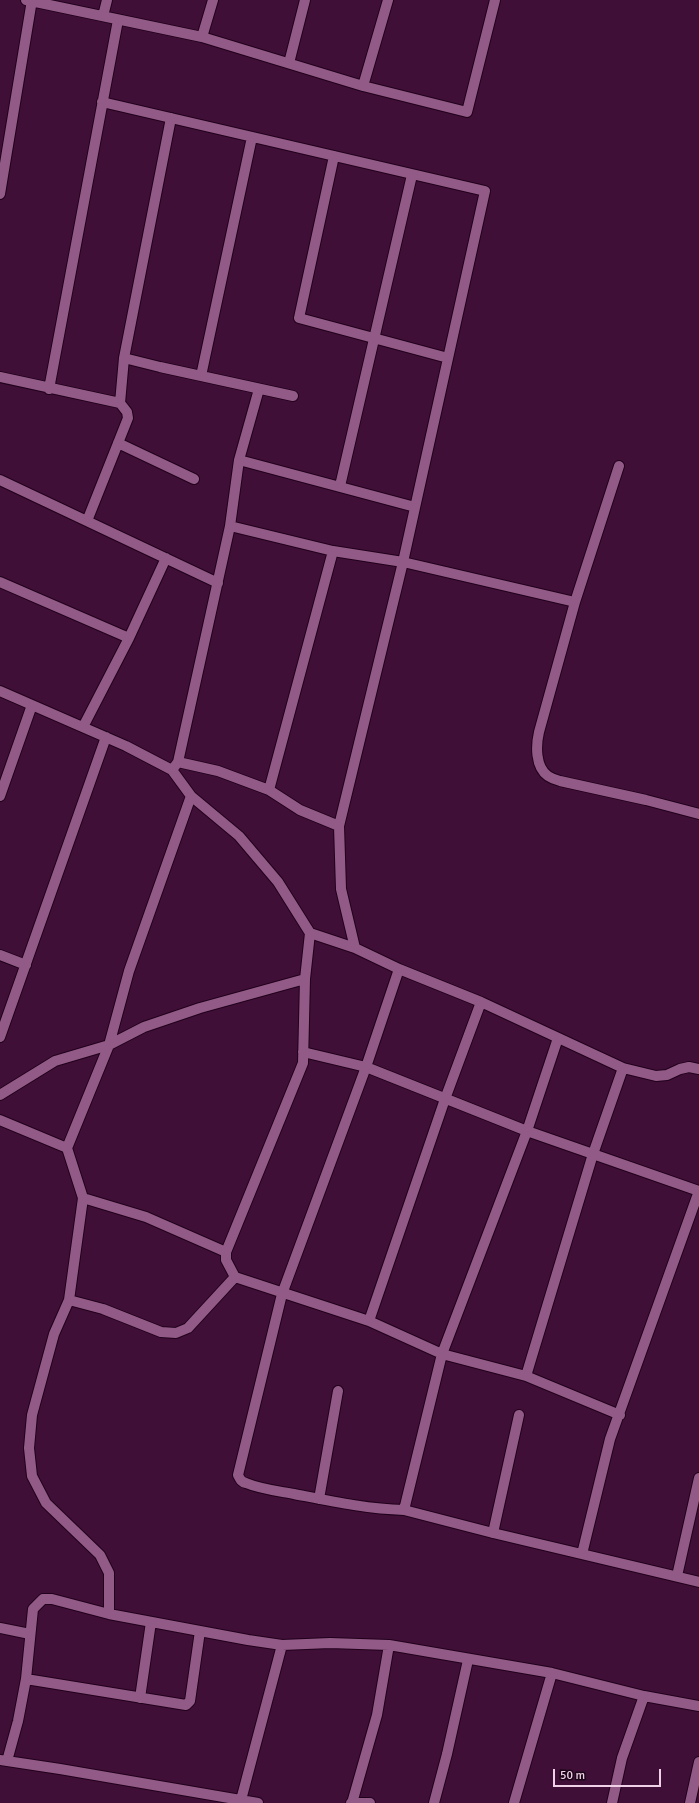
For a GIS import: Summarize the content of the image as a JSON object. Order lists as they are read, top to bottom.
{
  "scale_bar": "50 m"
}
